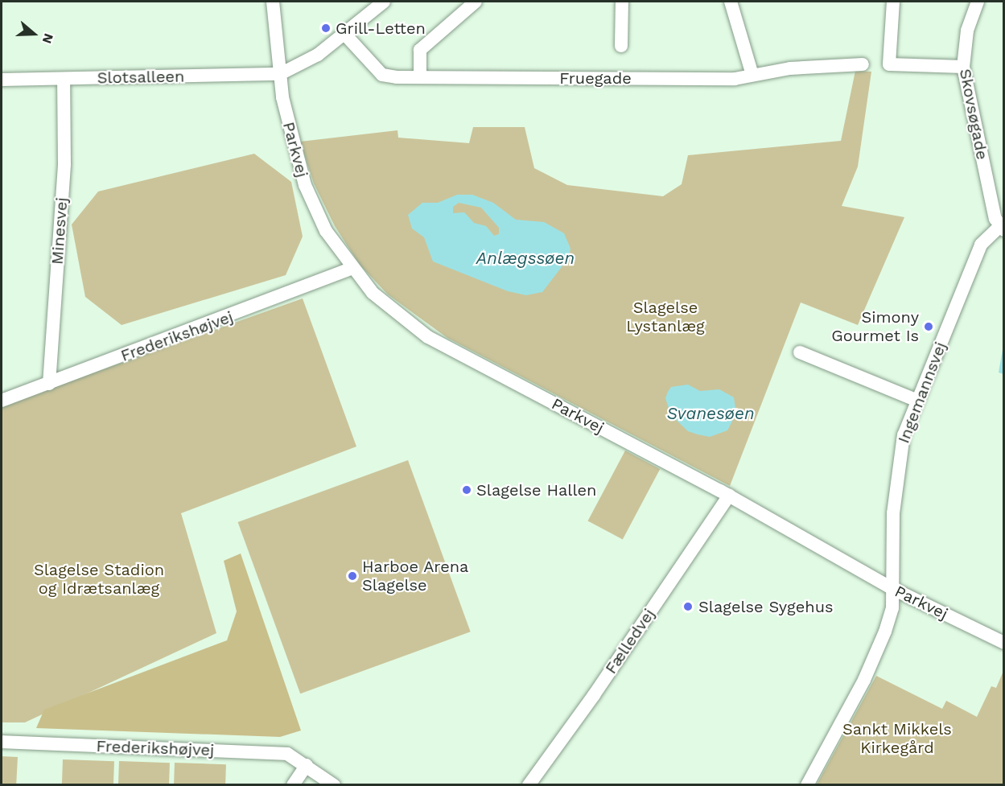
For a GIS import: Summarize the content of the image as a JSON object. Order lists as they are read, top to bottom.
{
  "streets": {
    "street": [
      "Slotsalleen",
      "Fruegade",
      "Skovsøgade",
      "Parkvej",
      "Minesvej",
      "Frederikshøjvej",
      "Ingemannsvej",
      "Fælledvej"
    ]
  },
  "crossings": [
    ["Slotsalleen", "Parkvej"],
    ["Slotsalleen", "Minesvej"],
    ["Skovsøgade", "Ingemannsvej"],
    ["Parkvej", "Frederikshøjvej"],
    ["Parkvej", "Ingemannsvej"],
    ["Parkvej", "Fælledvej"],
    ["Minesvej", "Frederikshøjvej"]
  ],
  "water": ["Anlægssøen", "Svanesøen"],
  "parks": ["Slagelse Lystanlæg", "Slagelse Stadion og Idrætsanlæg", "Sankt Mikkels Kirkegård"],
  "places": [
    "Grill-Letten",
    "Simony Gourmet Is",
    "Slagelse Hallen",
    "Harboe Arena Slagelse",
    "Slagelse Sygehus"
  ],
  "north": "right"
}
